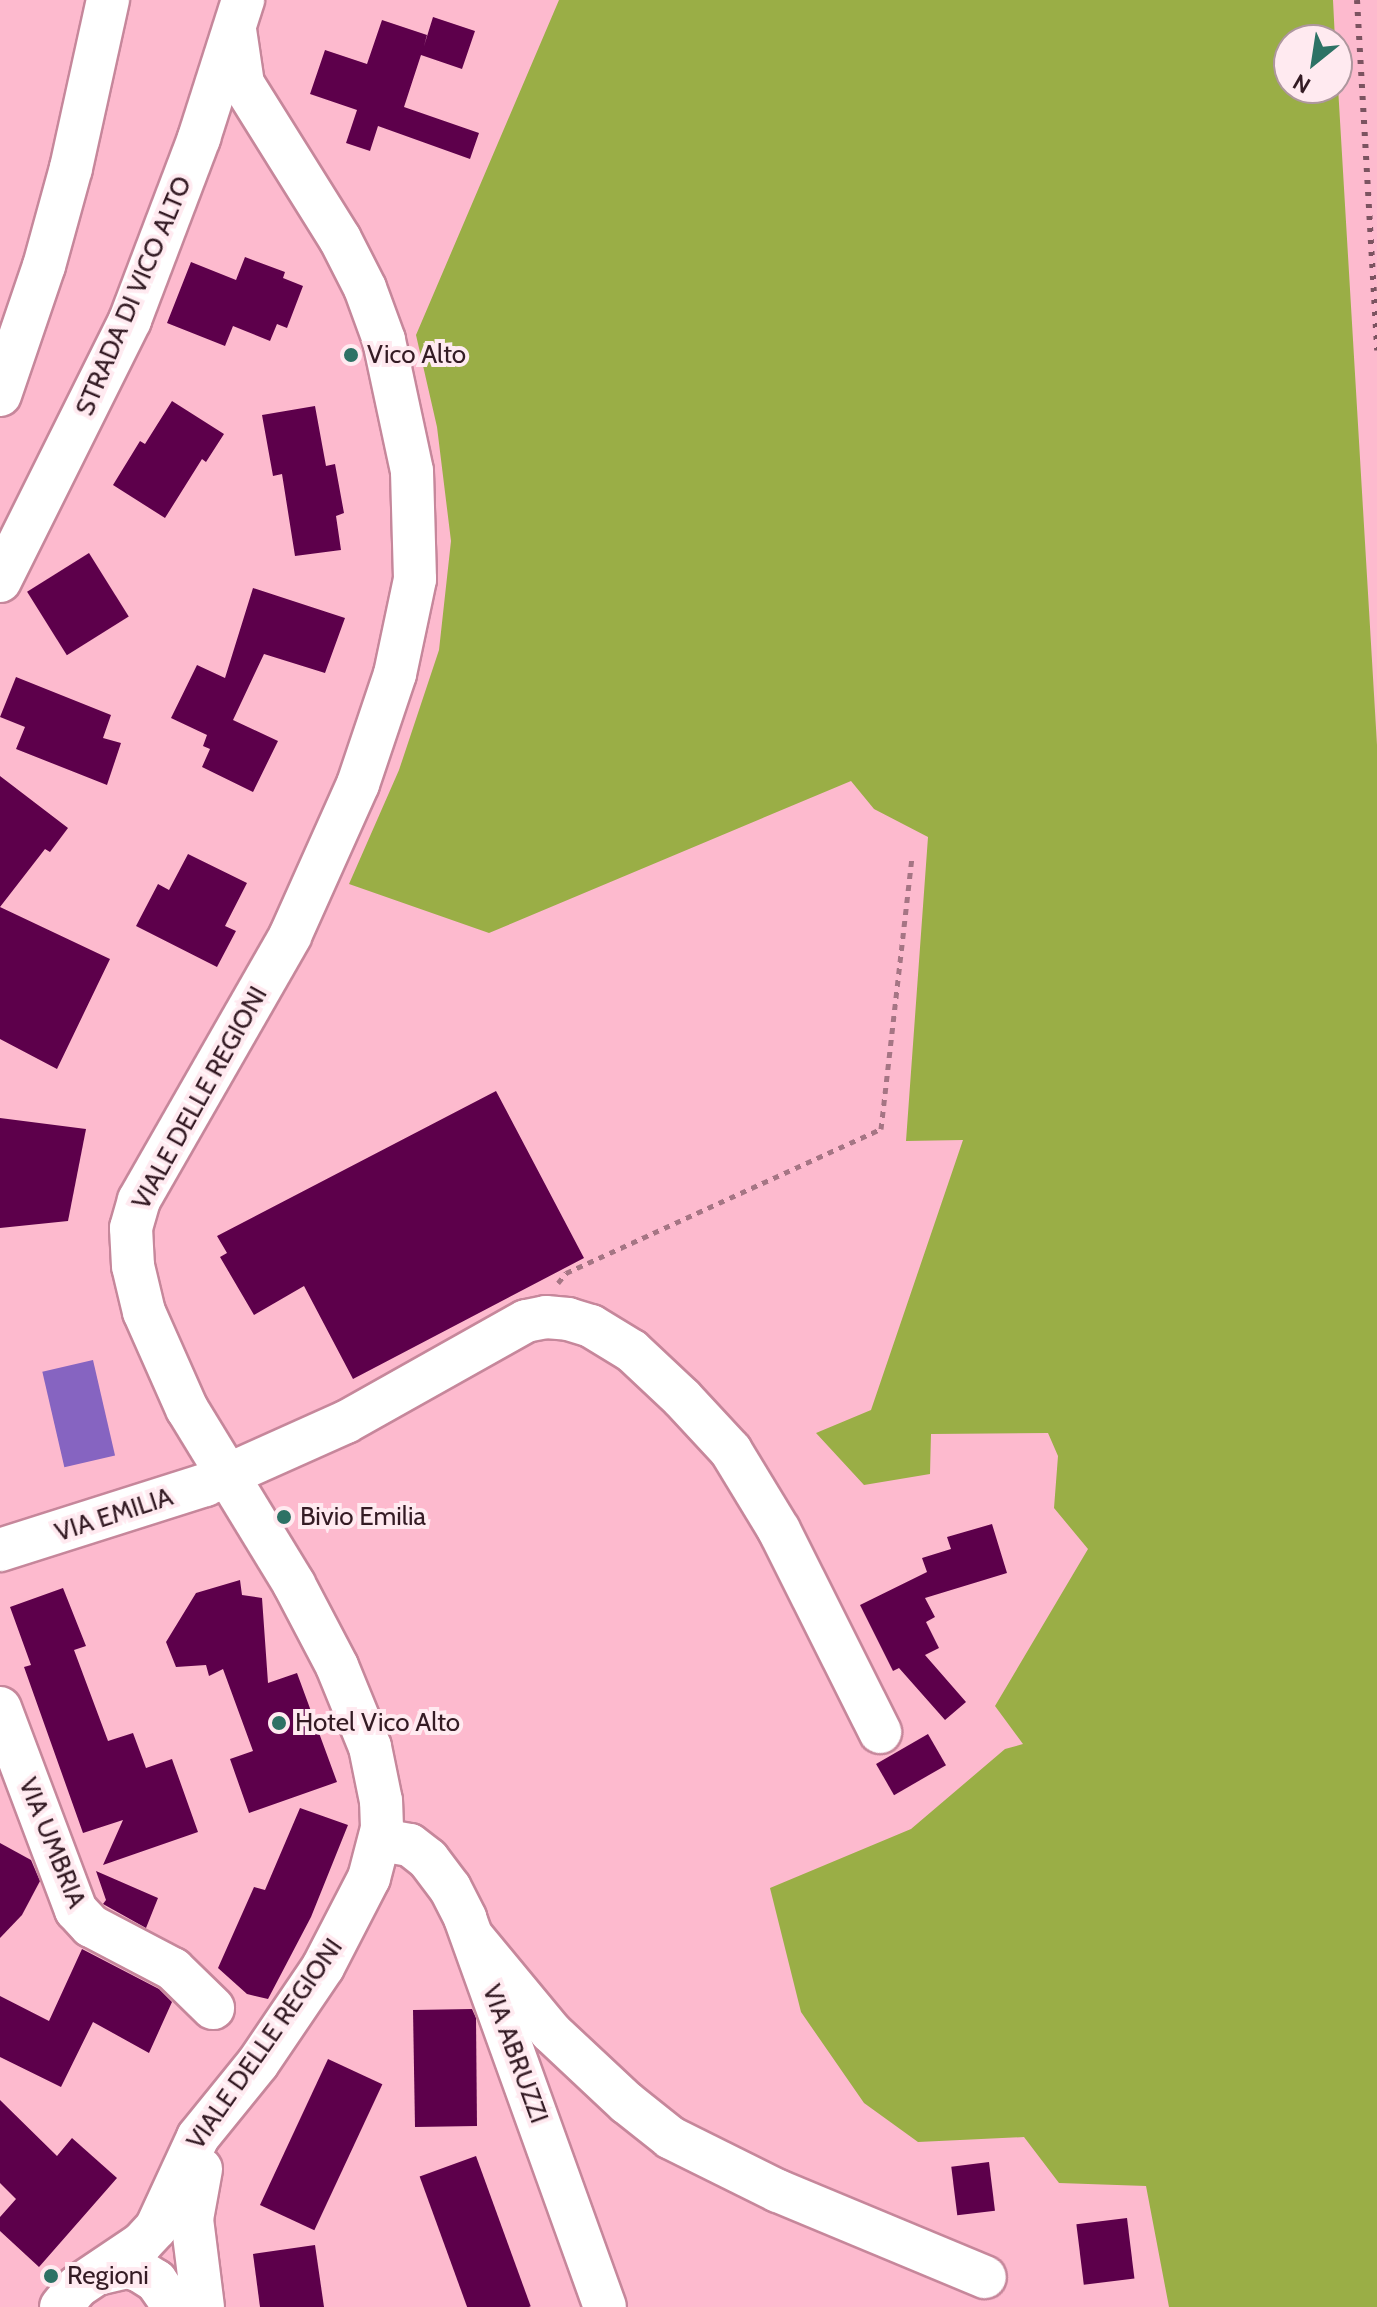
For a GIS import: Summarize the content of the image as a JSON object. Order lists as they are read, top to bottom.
{
  "streets": {
    "street": [
      "STRADA DI VICO ALTO",
      "VIALE DELLE REGIONI",
      "VIA EMILIA",
      "VIA UMBRIA",
      "VIA ABRUZZI"
    ]
  },
  "crossings": [
    ["STRADA DI VICO ALTO", "VIALE DELLE REGIONI"],
    ["VIALE DELLE REGIONI", "VIA EMILIA"],
    ["VIALE DELLE REGIONI", "VIA ABRUZZI"]
  ],
  "places": [
    "Vico Alto",
    "Bivio Emilia",
    "Hotel Vico Alto",
    "Regioni"
  ],
  "north": "bottom left"
}
